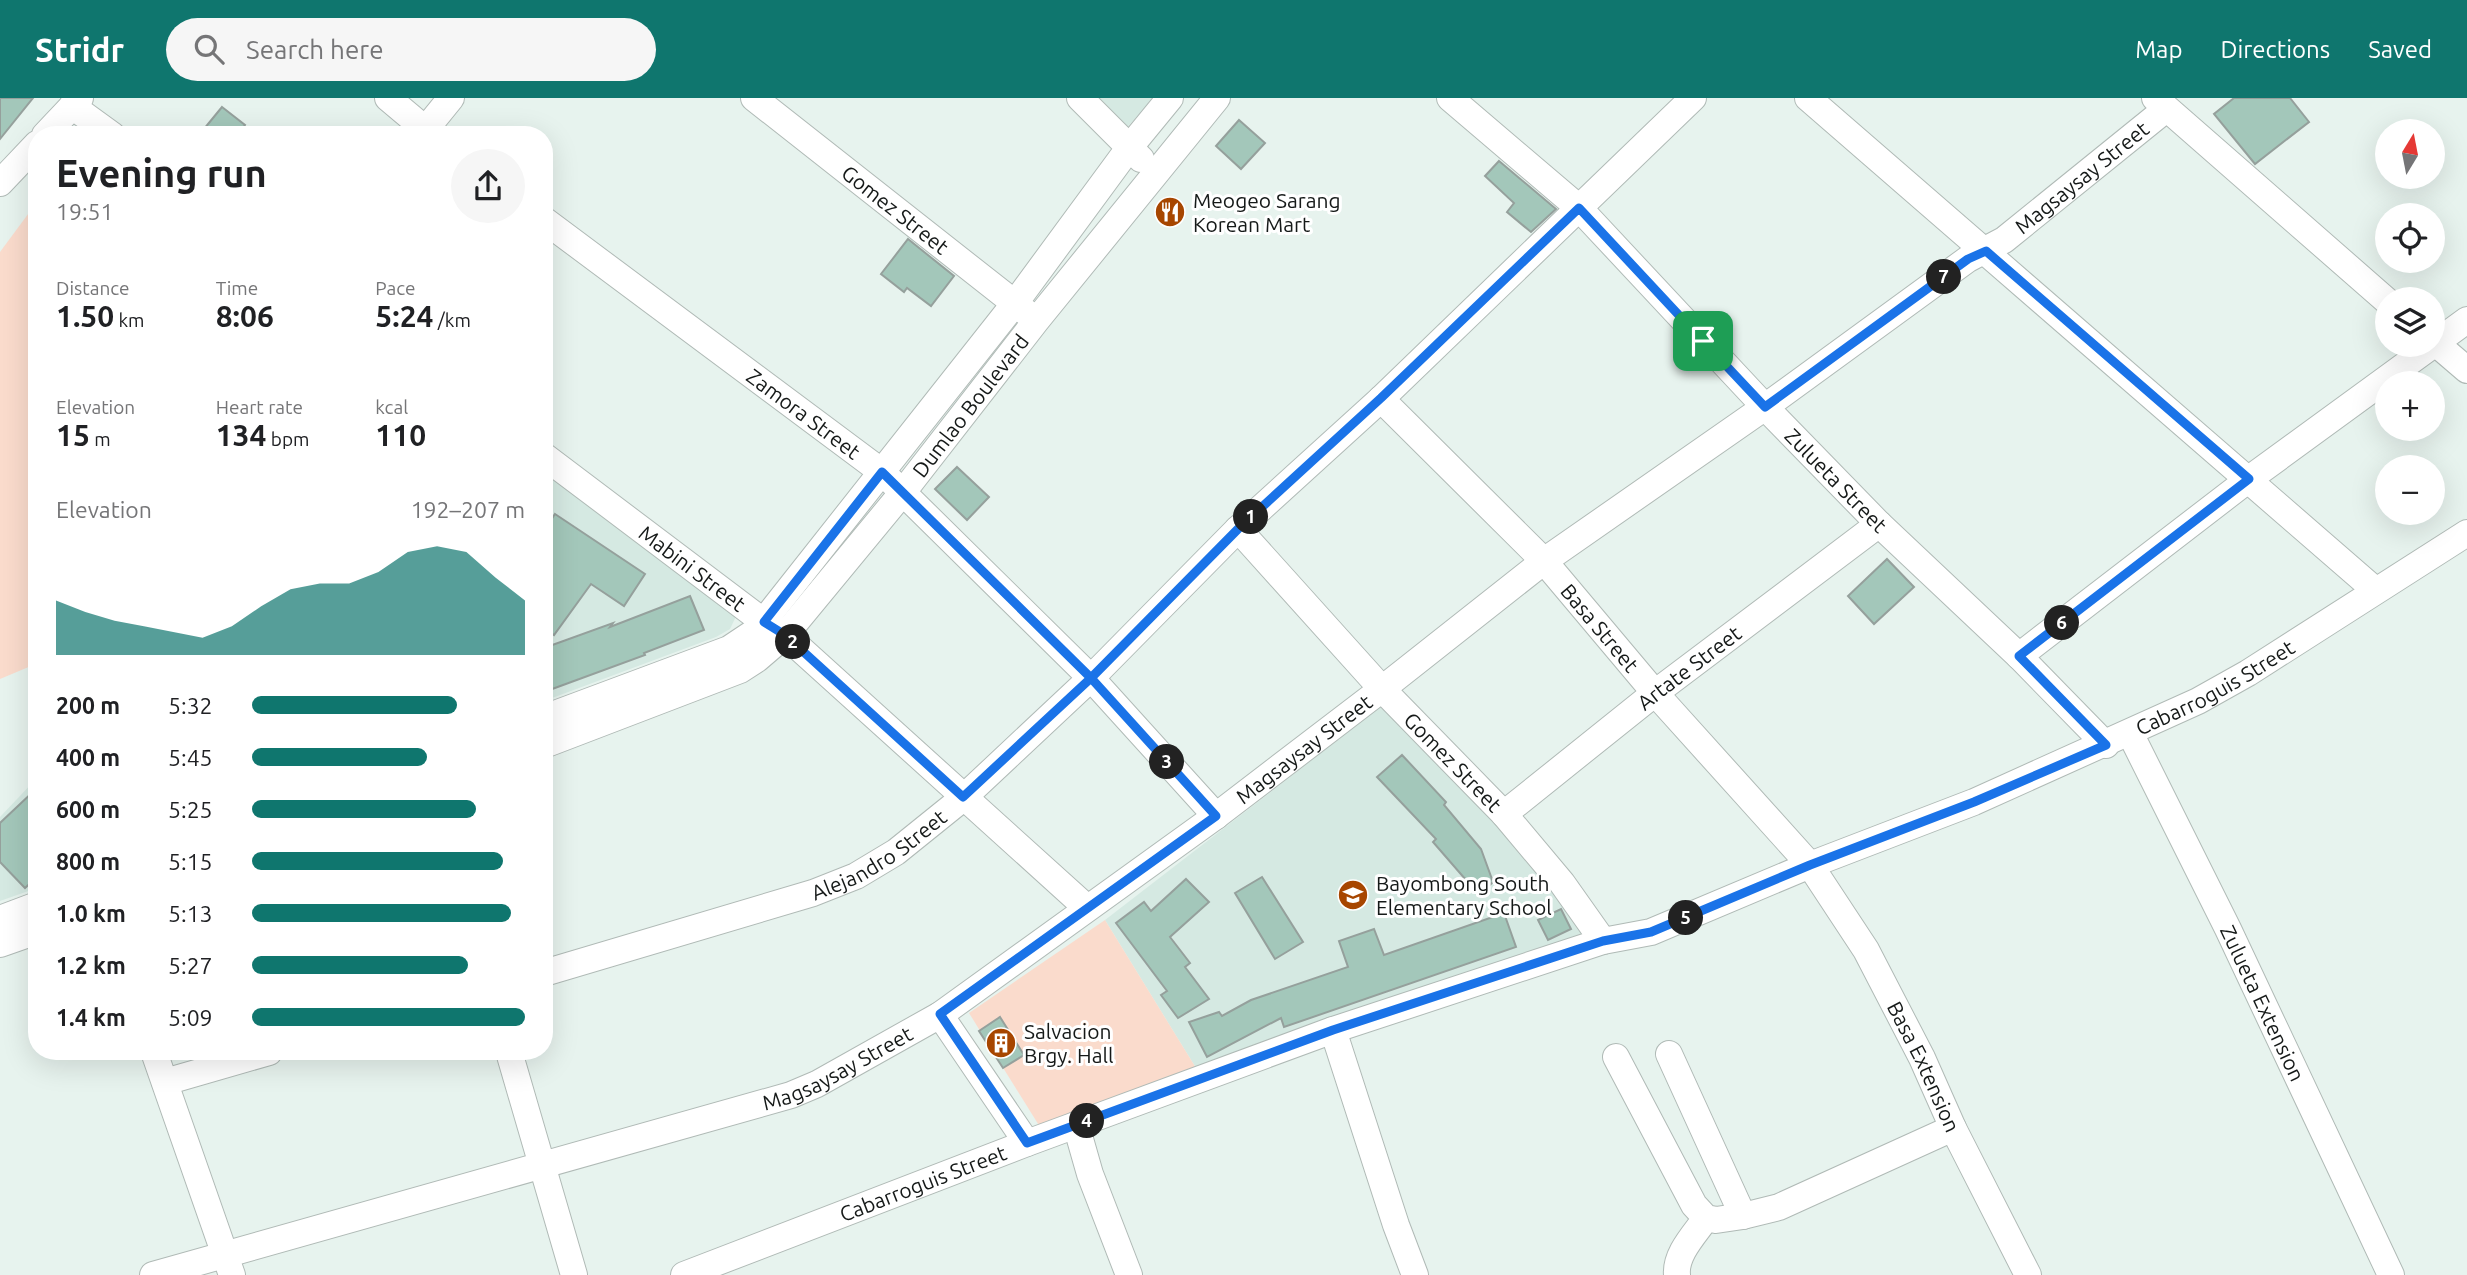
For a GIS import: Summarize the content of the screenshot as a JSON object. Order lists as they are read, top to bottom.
{
  "streets": {
    "street": [
      "Magsaysay Street",
      "Gomez Street",
      "Dumlao Boulevard",
      "Zamora Street",
      "Zulueta Street",
      "Mabini Street",
      "Basa Street",
      "Artate Street",
      "Cabarroguis Street",
      "Alejandro Street",
      "Zulueta Extension",
      "Basa Extension"
    ]
  },
  "crossings": [
    ["Magsaysay Street", "Gomez Street"],
    ["Magsaysay Street", "Zamora Street"],
    ["Magsaysay Street", "Zulueta Street"],
    ["Magsaysay Street", "Mabini Street"],
    ["Magsaysay Street", "Basa Street"],
    ["Gomez Street", "Dumlao Boulevard"],
    ["Gomez Street", "Artate Street"],
    ["Gomez Street", "Cabarroguis Street"],
    ["Gomez Street", "Alejandro Street"],
    ["Dumlao Boulevard", "Zamora Street"],
    ["Dumlao Boulevard", "Mabini Street"],
    ["Zamora Street", "Alejandro Street"],
    ["Zulueta Street", "Artate Street"],
    ["Zulueta Street", "Cabarroguis Street"],
    ["Zulueta Street", "Alejandro Street"],
    ["Mabini Street", "Alejandro Street"],
    ["Basa Street", "Artate Street"],
    ["Basa Street", "Cabarroguis Street"],
    ["Basa Street", "Alejandro Street"],
    ["Basa Street", "Basa Extension"],
    ["Cabarroguis Street", "Zulueta Extension"],
    ["Cabarroguis Street", "Basa Extension"]
  ],
  "places": {
    "restaurant": ["Meogeo Sarang Korean Mart"],
    "school or university": ["Bayombong South Elementary School"],
    "building": ["Salvacion Brgy. Hall"]
  },
  "north": "top",
  "page": {
    "header": "Stridr",
    "search": "Search here",
    "nav": ["Map", "Directions", "Saved"],
    "map_buttons": ["+", "−"],
    "heading": ["Evening run", "19:51"],
    "stats": [
      ["Distance", "1.50 km"],
      ["Time", "8:06"],
      ["Pace", "5:24 /km"],
      ["Elevation", "15 m"],
      ["Heart rate", "134 bpm"],
      ["kcal", "110"]
    ],
    "pins": [
      "7",
      "1",
      "6",
      "2",
      "3",
      "5",
      "4"
    ],
    "chart": ["Elevation", "192–207 m"],
    "list": [
      {
        "name": "200 m",
        "note": "5:32"
      },
      {
        "name": "400 m",
        "note": "5:45"
      },
      {
        "name": "600 m",
        "note": "5:25"
      },
      {
        "name": "800 m",
        "note": "5:15"
      },
      {
        "name": "1.0 km",
        "note": "5:13"
      },
      {
        "name": "1.2 km",
        "note": "5:27"
      },
      {
        "name": "1.4 km",
        "note": "5:09"
      }
    ]
  }
}
